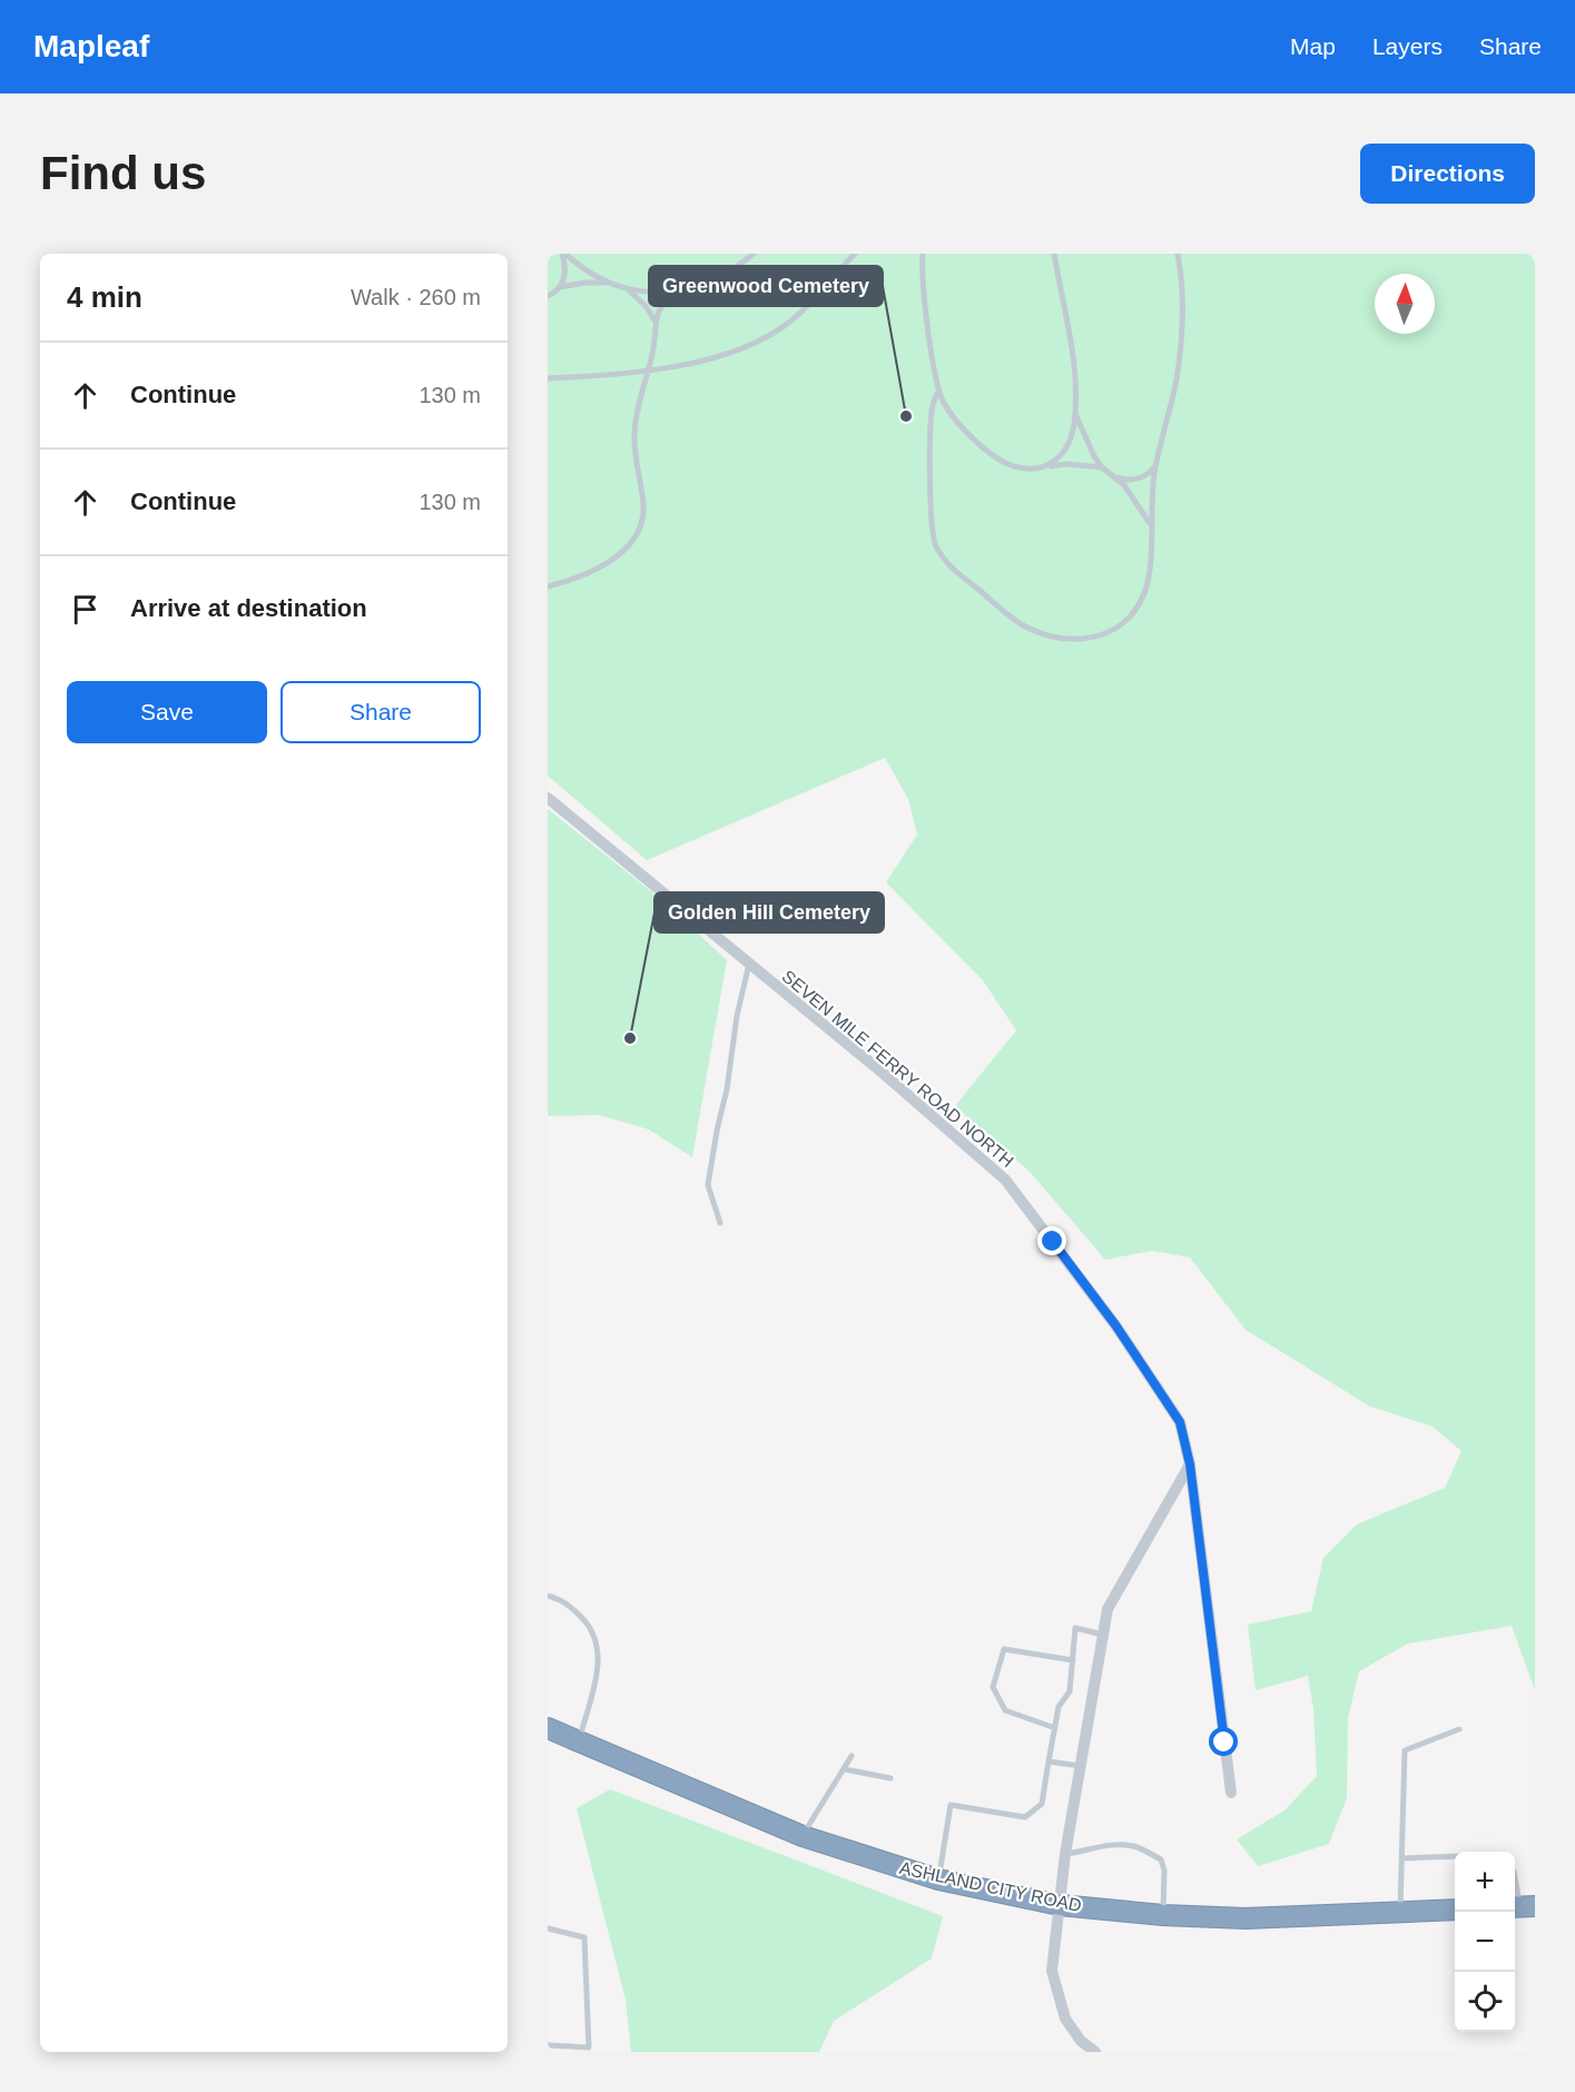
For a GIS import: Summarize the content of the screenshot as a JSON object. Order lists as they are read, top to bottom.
{
  "streets": {
    "highway": ["ASHLAND CITY ROAD"],
    "street": ["SEVEN MILE FERRY ROAD NORTH"]
  },
  "places": ["Greenwood Cemetery", "Golden Hill Cemetery"],
  "north": "top",
  "page": {
    "header": "Mapleaf",
    "nav": ["Map", "Layers", "Share"],
    "buttons": [
      "Directions",
      ["Save", "Share"]
    ],
    "title": "Find us",
    "heading": ["4 min", "Walk · 260 m"],
    "list": [
      ["Continue", "130 m"],
      ["Continue", "130 m"],
      "Arrive at destination"
    ],
    "map_buttons": ["+", "−"]
  }
}
